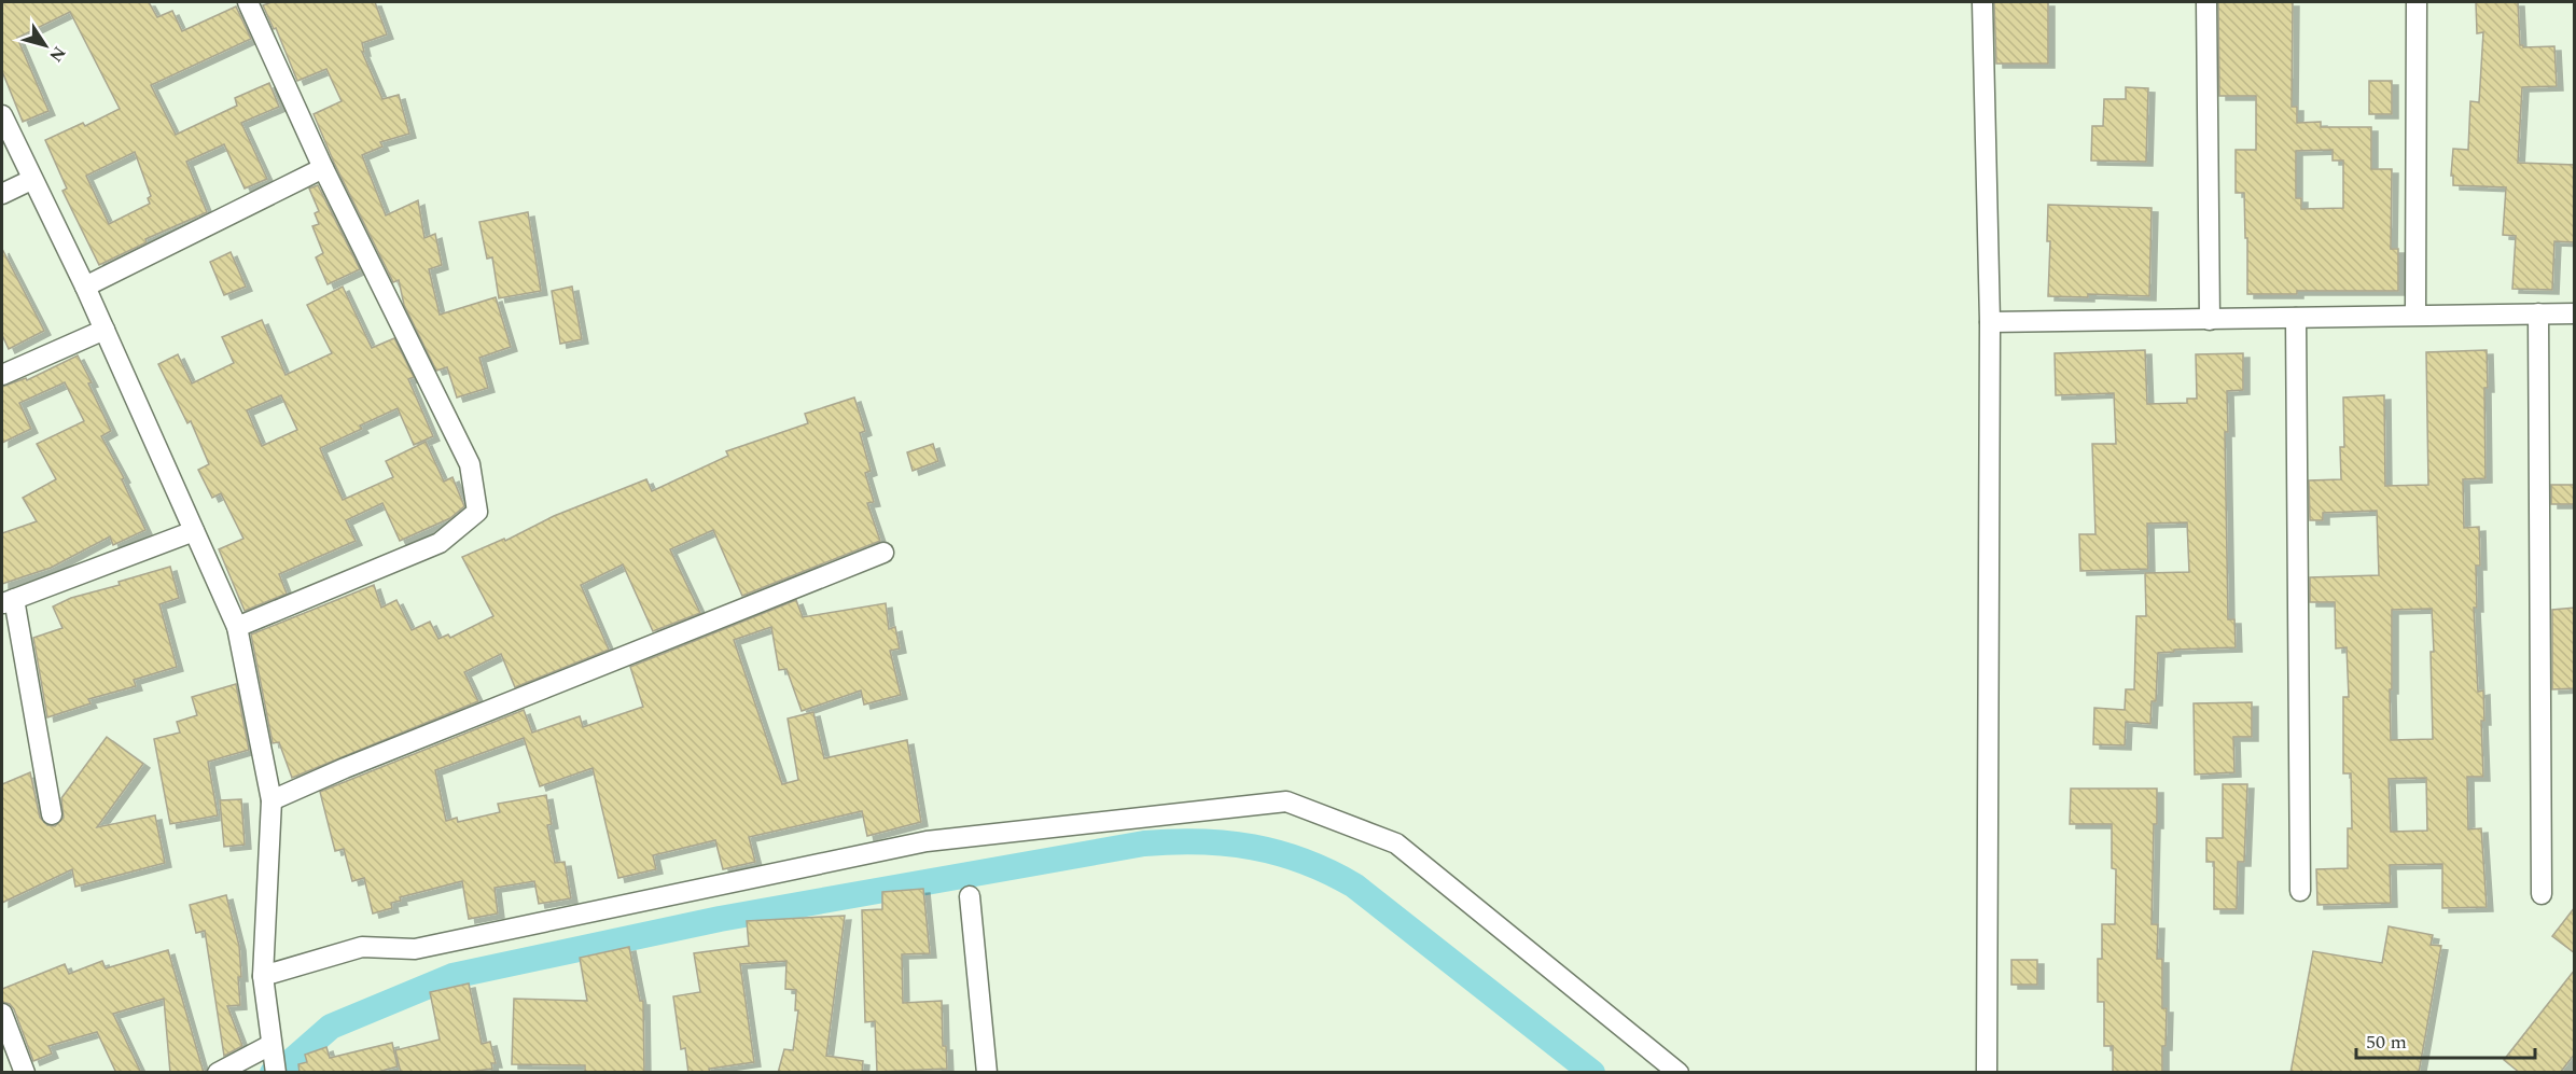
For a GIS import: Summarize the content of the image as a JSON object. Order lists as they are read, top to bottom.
{
  "scale_bar": "50 m",
  "north": "bottom right"
}
